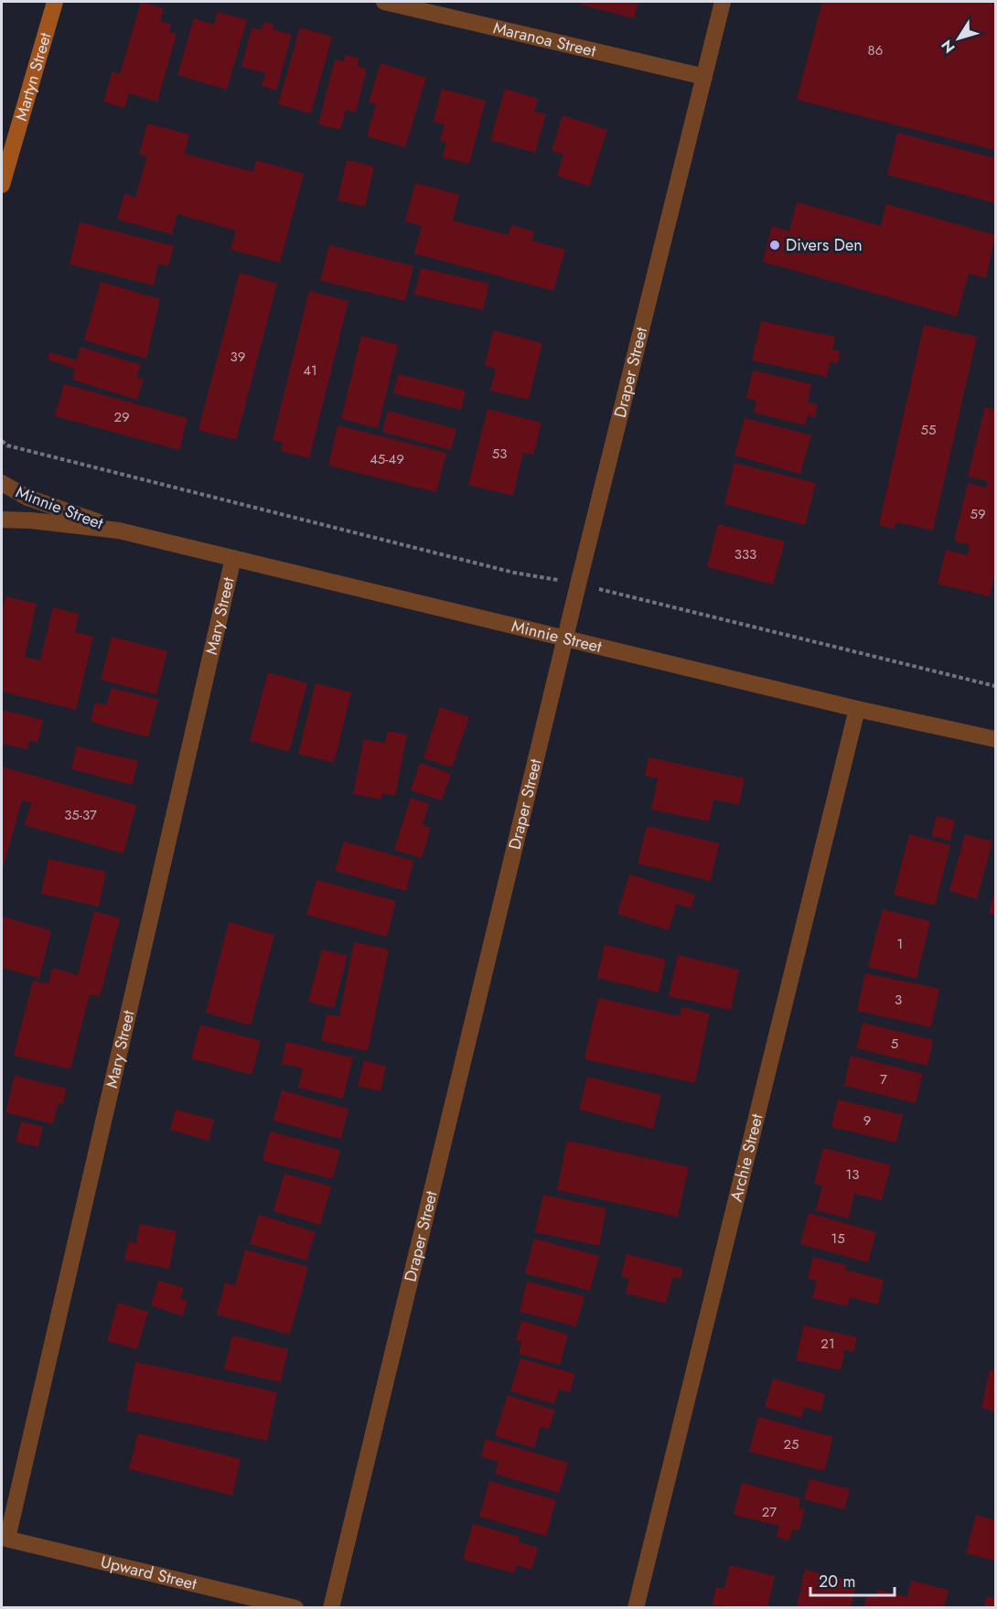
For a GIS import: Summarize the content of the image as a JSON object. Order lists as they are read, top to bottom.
{
  "streets": {
    "street": [
      "Maranoa Street",
      "Martyn Street",
      "Draper Street",
      "Minnie Street",
      "Mary Street",
      "Archie Street",
      "Upward Street"
    ]
  },
  "crossings": [
    ["Maranoa Street", "Draper Street"],
    ["Draper Street", "Minnie Street"],
    ["Minnie Street", "Mary Street"],
    ["Minnie Street", "Archie Street"],
    ["Mary Street", "Upward Street"]
  ],
  "places": ["Divers Den"],
  "house_numbers": [
    "86",
    "39",
    "41",
    "29",
    "55",
    "53",
    "45-49",
    "59",
    "333",
    "35-37",
    "1",
    "3",
    "5",
    "7",
    "9",
    "13",
    "15",
    "21",
    "25",
    "27"
  ],
  "scale_bar": "20 m",
  "north": "bottom left"
}
